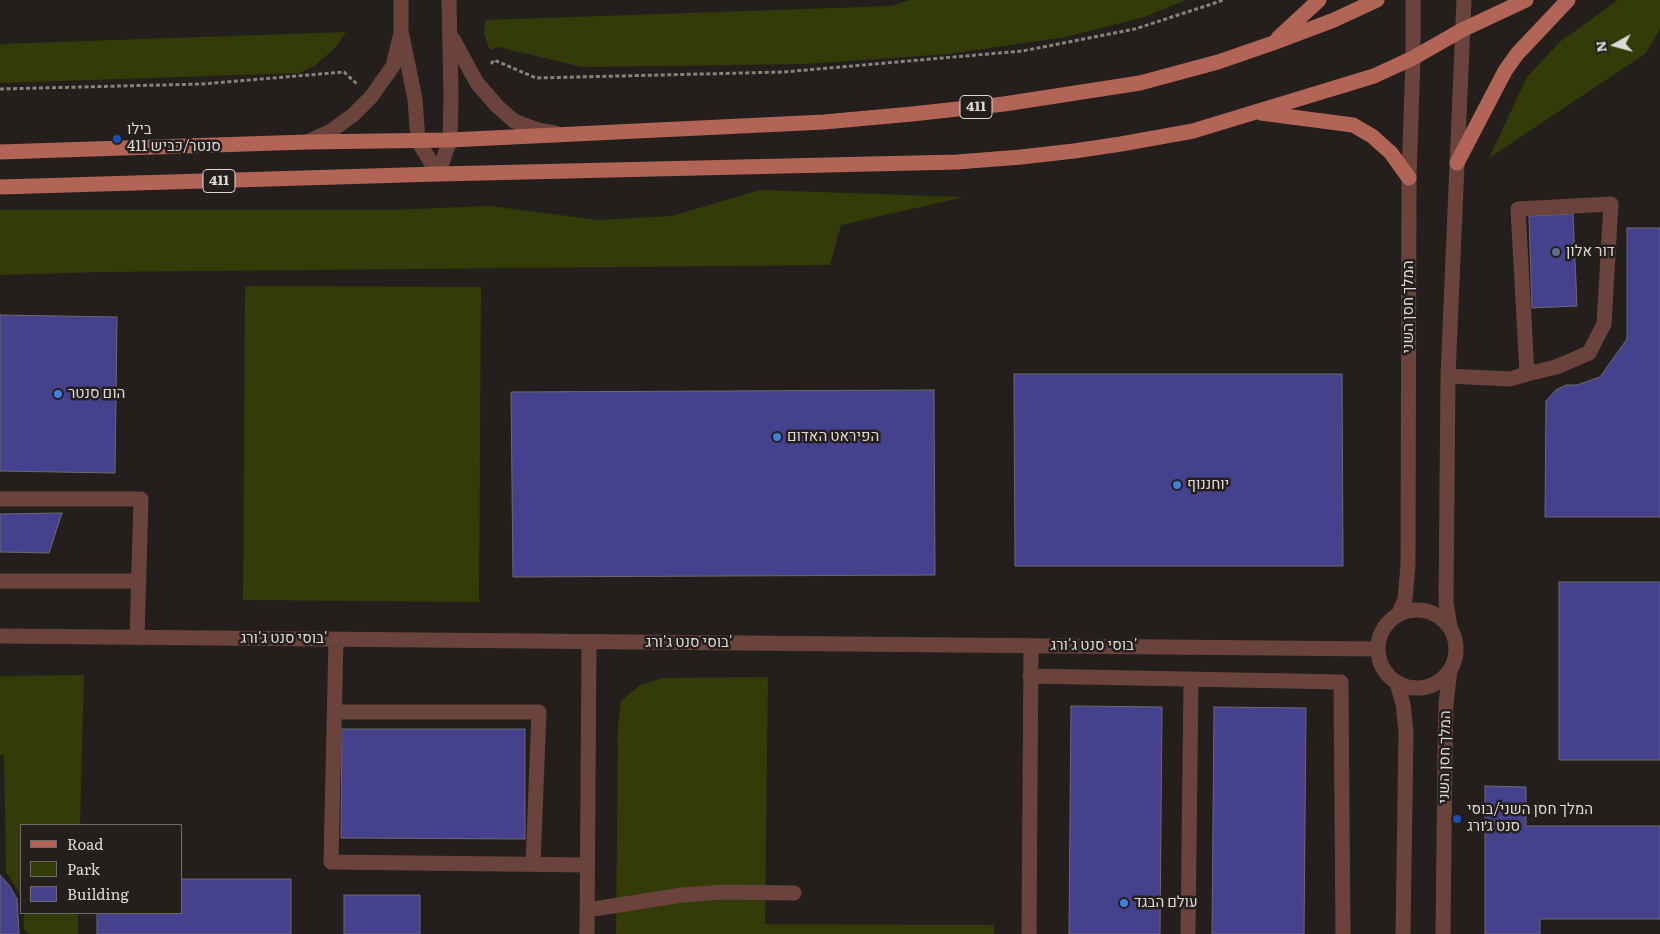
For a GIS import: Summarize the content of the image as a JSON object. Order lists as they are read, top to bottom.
{
  "streets": {
    "main road": ["411"],
    "street": ["המלך חסן השני", "בוסי סנט ג'ורג'"]
  },
  "crossings": [
    ["411", "המלך חסן השני"],
    ["המלך חסן השני", "בוסי סנט ג'ורג'"]
  ],
  "places": [
    "בילו סנטר/כביש 411",
    "דור אלון",
    "הום סנטר",
    "הפיראט האדום",
    "יוחננוף",
    "המלך חסן השני/בוסי סנט ג׳ורג",
    "עולם הבגד"
  ],
  "legend": ["Road", "Park", "Building"],
  "north": "left"
}
